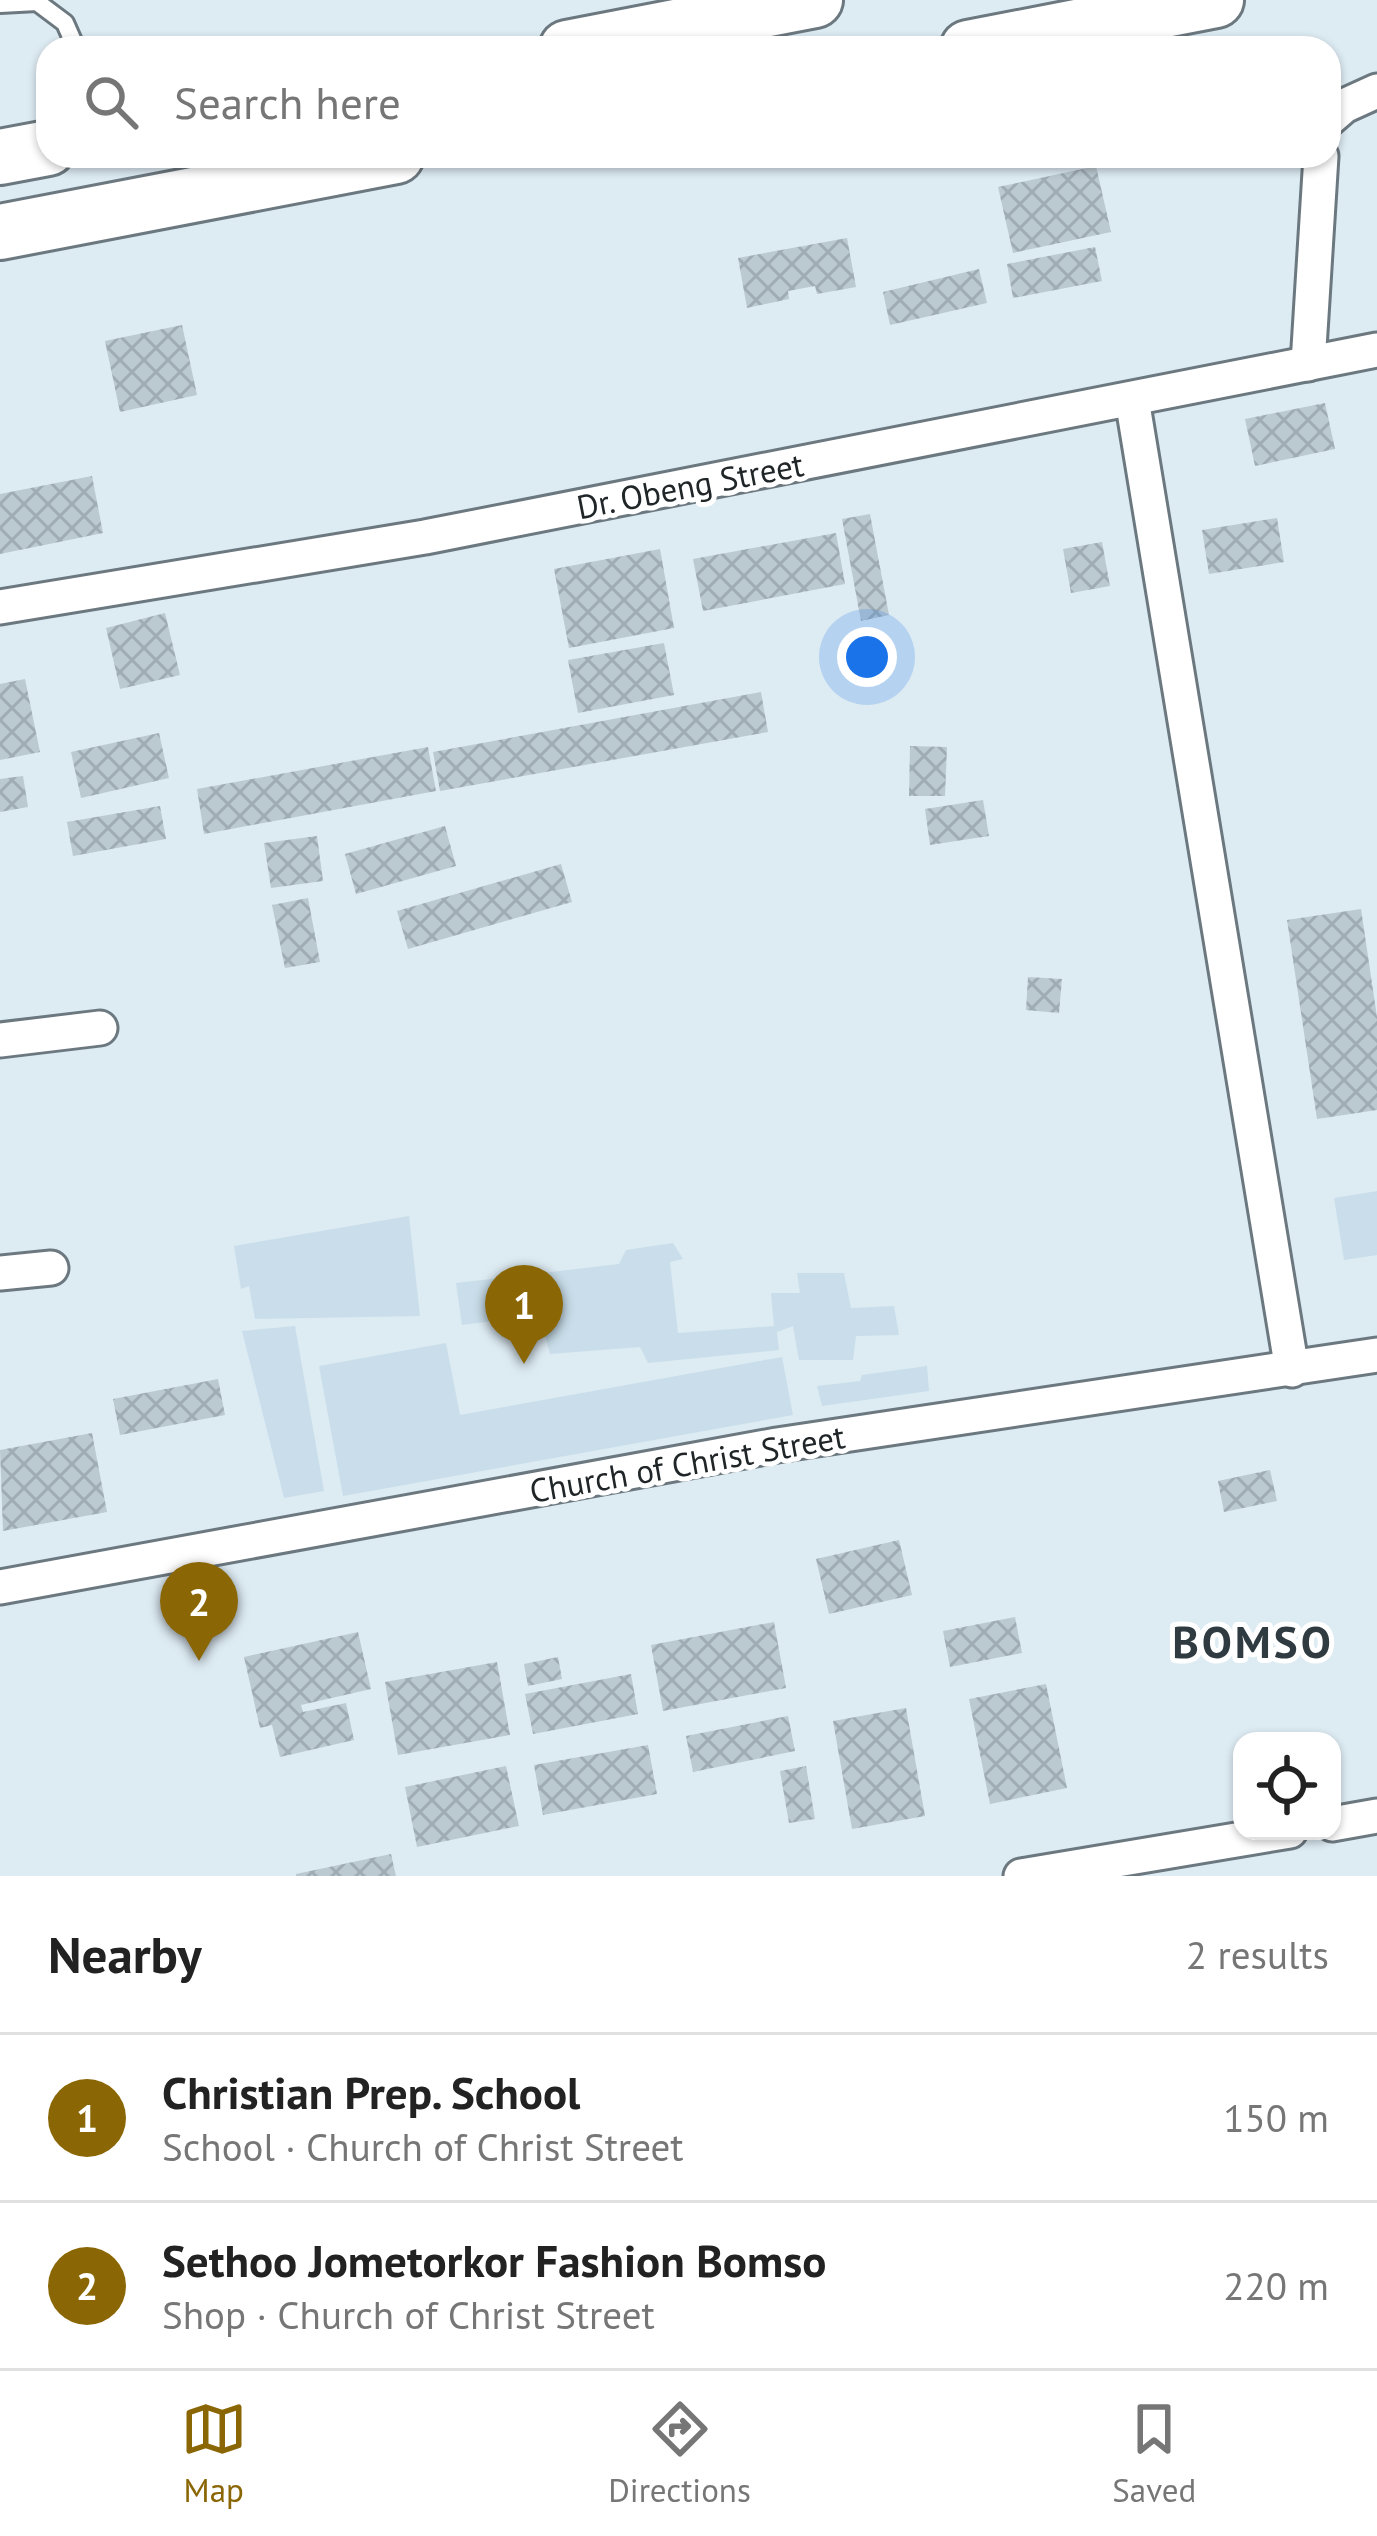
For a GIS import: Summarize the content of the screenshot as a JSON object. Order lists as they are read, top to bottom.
{
  "streets": {
    "street": ["Dr. Obeng Street", "Church of Christ Street"]
  },
  "districts": ["BOMSO"],
  "page": {
    "search": "Search here",
    "pins": ["1", "2"],
    "heading": ["Nearby", "2 results"],
    "list": [
      {
        "mark": "1",
        "name": "Christian Prep. School",
        "note": "School · Church of Christ Street",
        "value": "150 m"
      },
      {
        "mark": "2",
        "name": "Sethoo Jometorkor Fashion Bomso",
        "note": "Shop · Church of Christ Street",
        "value": "220 m"
      }
    ],
    "nav": ["Map", "Directions", "Saved"]
  }
}
